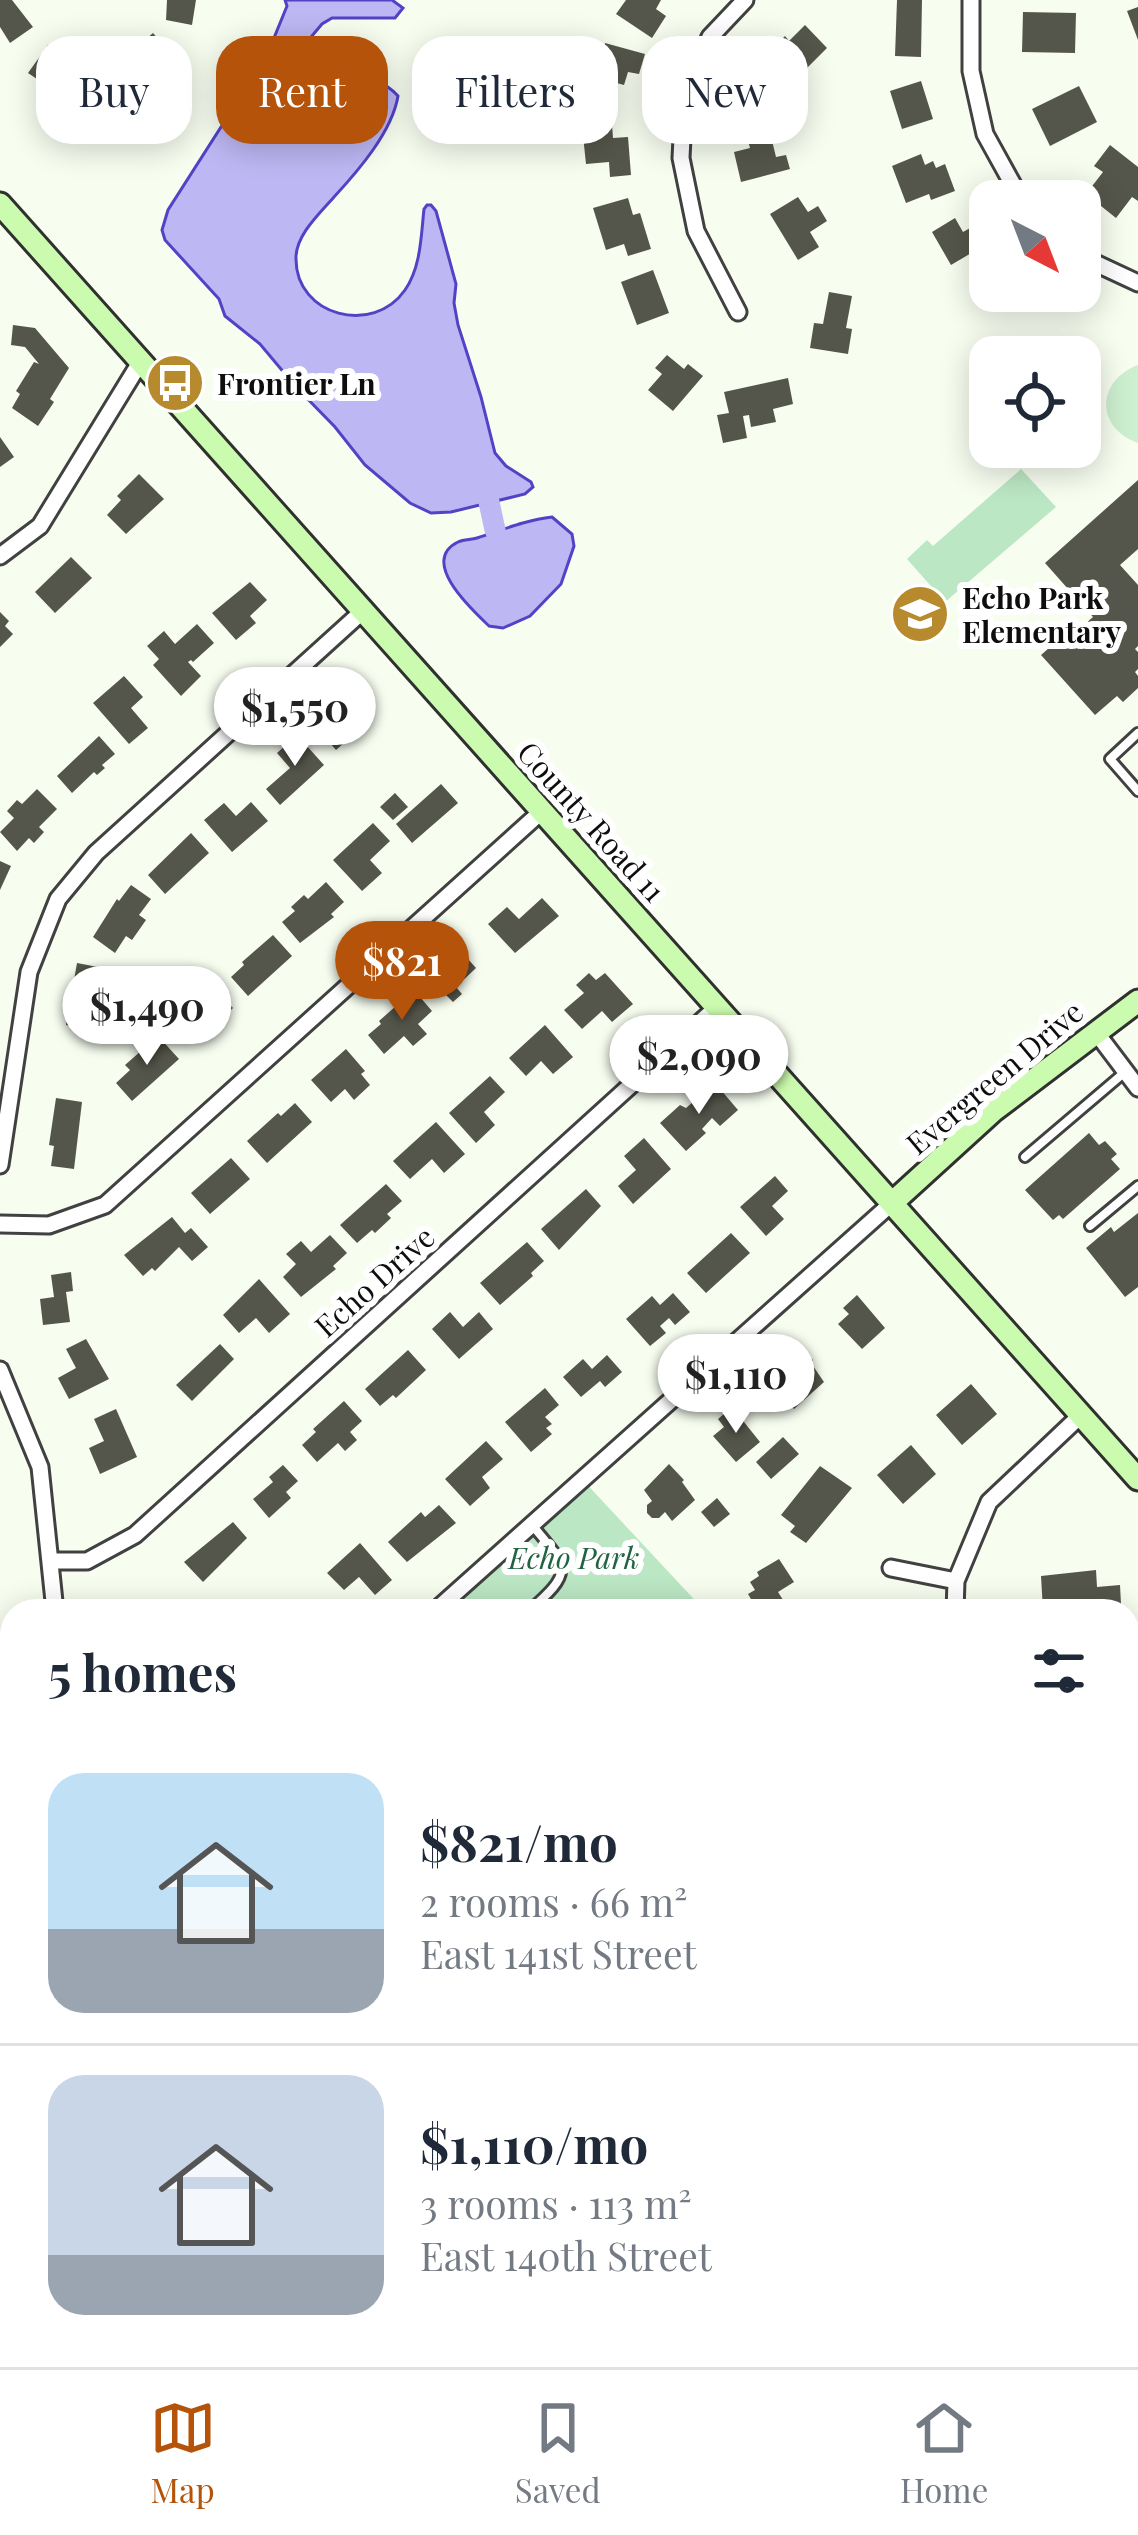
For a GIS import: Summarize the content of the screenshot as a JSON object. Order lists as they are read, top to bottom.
{
  "streets": {
    "street": ["County Road 11", "Evergreen Drive", "Echo Drive"]
  },
  "crossings": [
    ["County Road 11", "Evergreen Drive"],
    ["County Road 11", "Echo Drive"]
  ],
  "parks": ["Echo Park"],
  "places": {
    "bus stop": ["Frontier Ln"],
    "school or university": ["Echo Park Elementary"]
  },
  "north": "bottom right",
  "page": {
    "chip": [
      "Buy",
      "Rent",
      "Filters",
      "New"
    ],
    "price": [
      "$1,550",
      "$821",
      "$1,490",
      "$2,090",
      "$1,110"
    ],
    "heading": "5 homes",
    "list": [
      {
        "name": "$821/mo",
        "note": "2 rooms · 66 m² · East 141st Street"
      },
      {
        "name": "$1,110/mo",
        "note": "3 rooms · 113 m² · East 140th Street"
      }
    ],
    "tabs": ["Map", "Saved", "Home"]
  }
}
